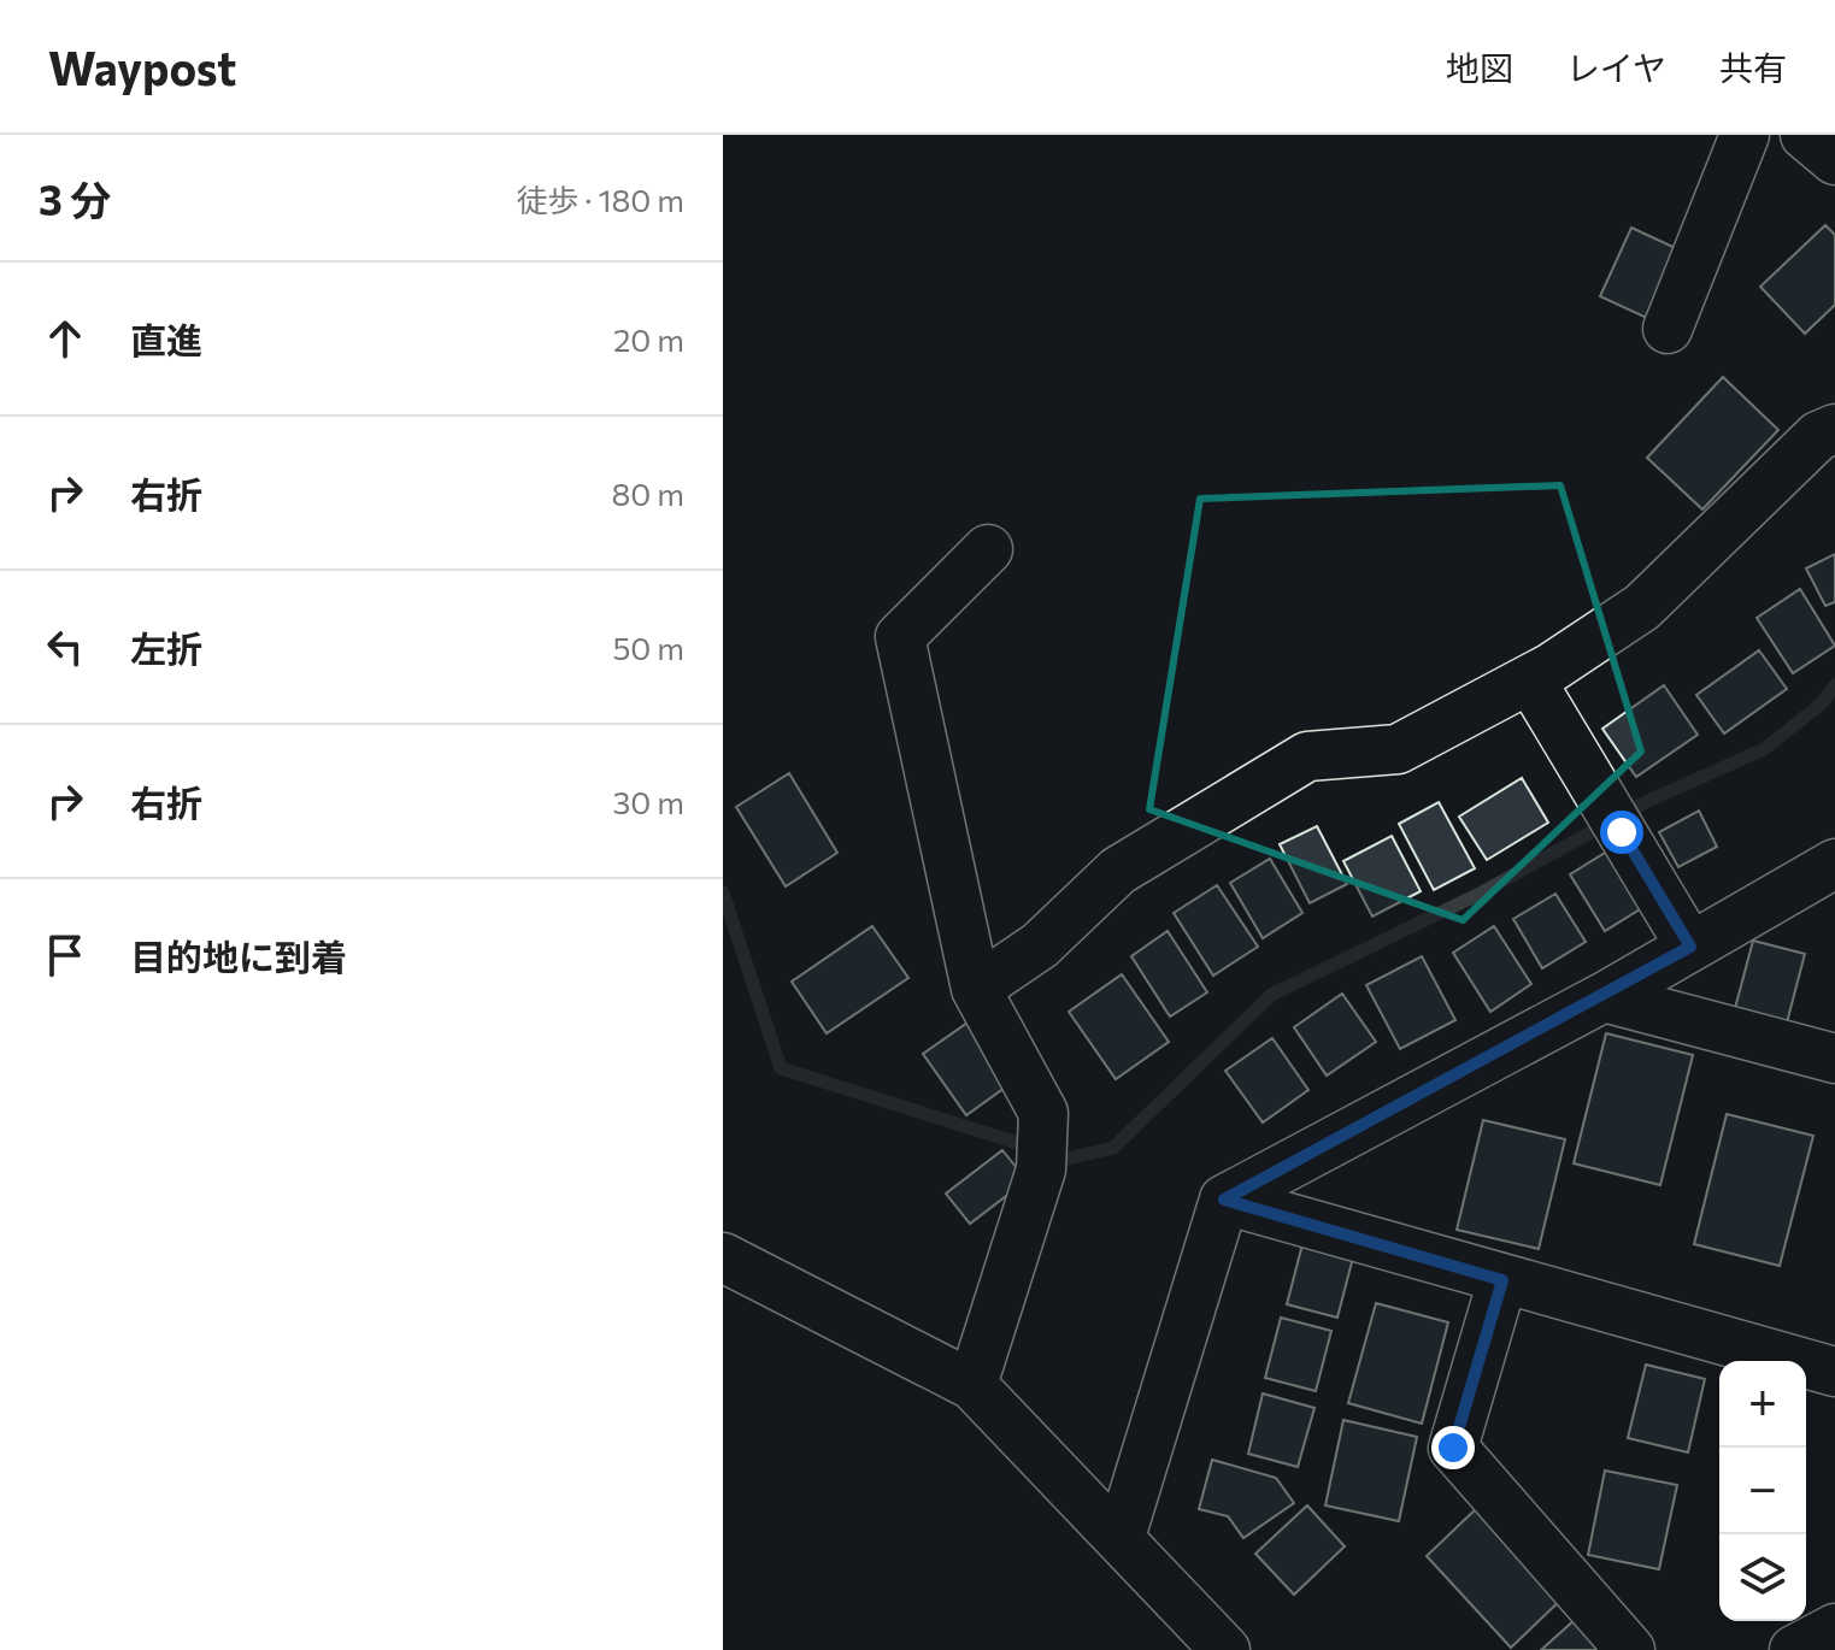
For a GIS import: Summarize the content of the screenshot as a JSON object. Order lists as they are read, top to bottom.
{
  "page": {
    "header": "Waypost",
    "nav": ["地図", "レイヤ", "共有"],
    "heading": ["3 分", "徒歩 · 180 m"],
    "list": [
      ["直進", "20 m"],
      ["右折", "80 m"],
      ["左折", "50 m"],
      ["右折", "30 m"],
      "目的地に到着"
    ],
    "map_buttons": ["+", "−"]
  }
}
